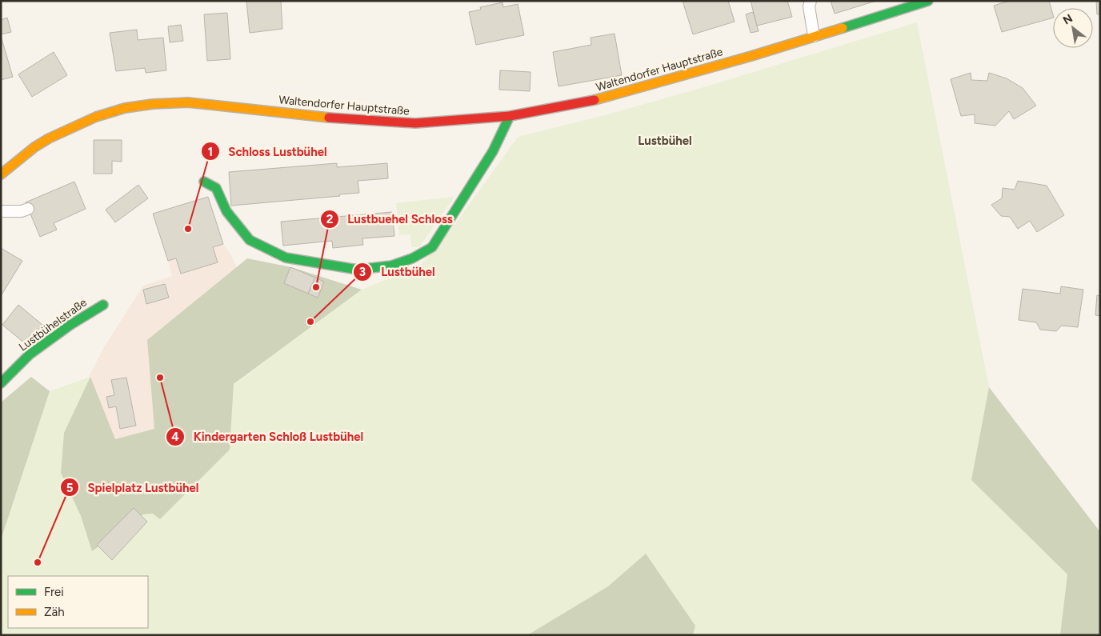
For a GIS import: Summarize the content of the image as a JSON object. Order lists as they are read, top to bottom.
{
  "streets": {
    "main road": ["Waltendorfer Hauptstraße", "Lustbühelstraße"]
  },
  "districts": ["Lustbühel"],
  "places": [
    "Schloss Lustbühel",
    "Lustbuehel Schloss",
    "Lustbühel",
    "Kindergarten Schloß Lustbühel",
    "Spielplatz Lustbühel"
  ],
  "legend": ["Frei", "Zäh"],
  "north": "top left"
}
